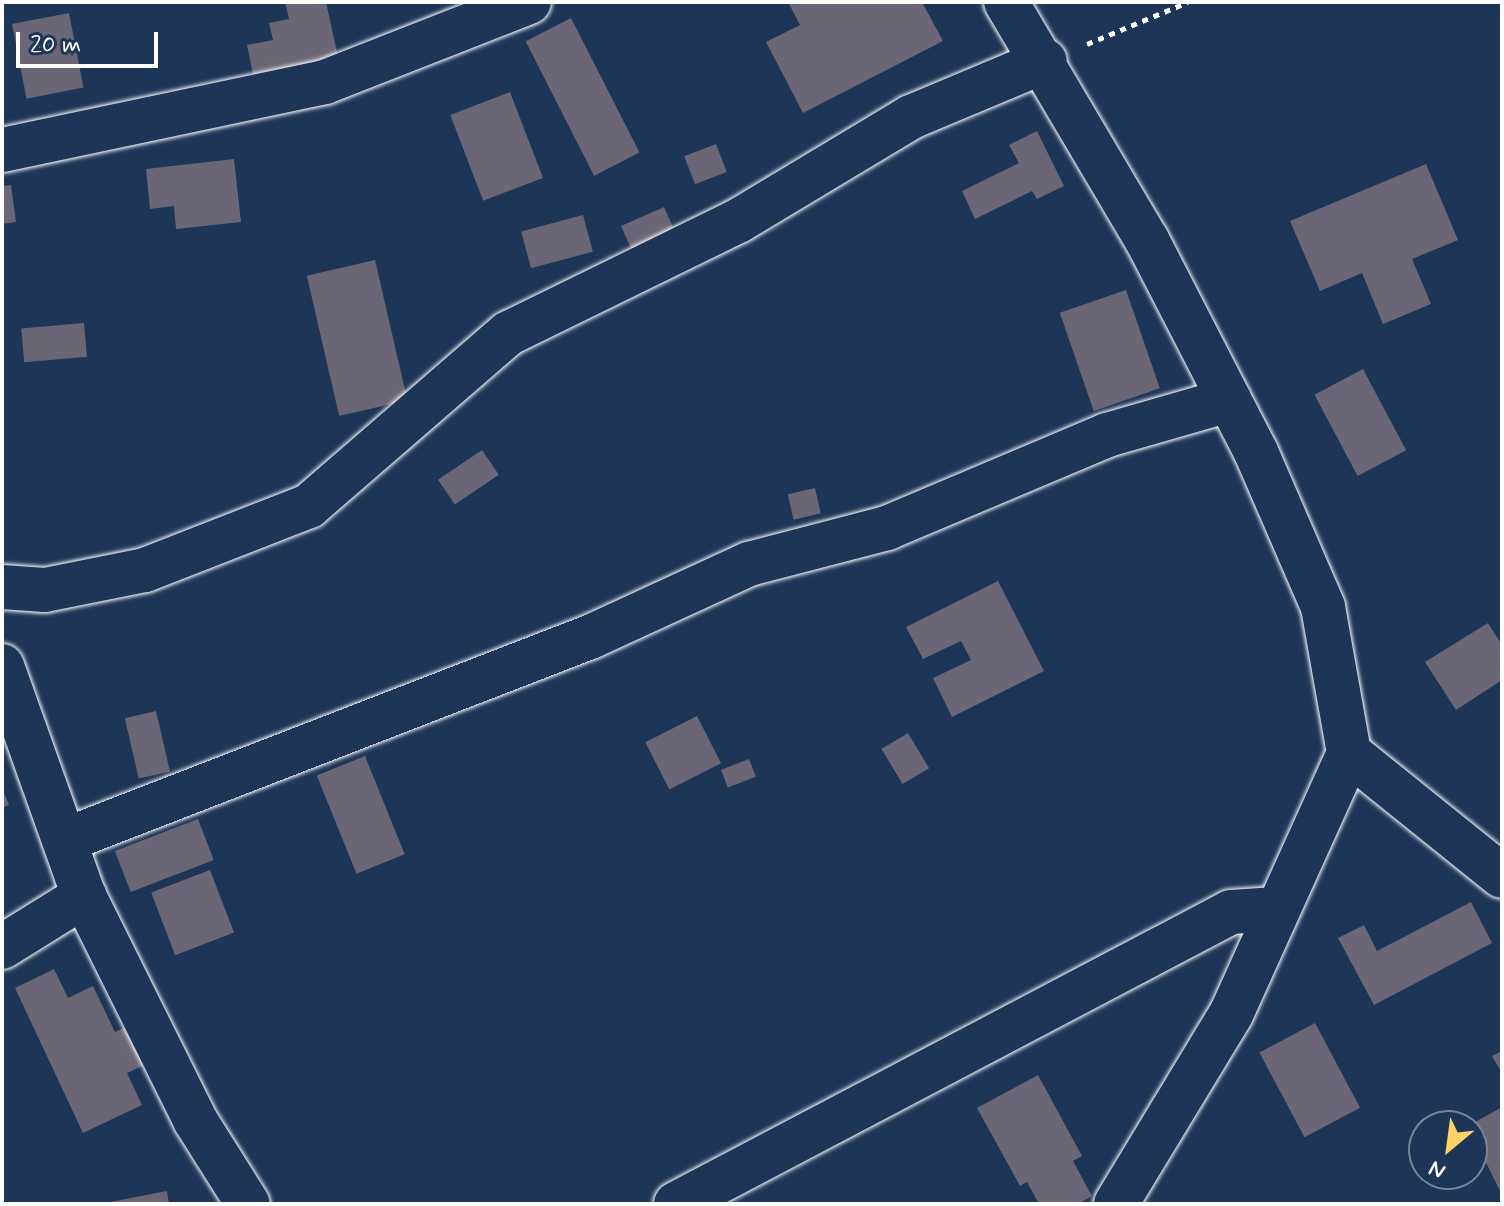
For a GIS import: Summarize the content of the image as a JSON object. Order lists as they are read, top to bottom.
{
  "scale_bar": "20 m",
  "north": "bottom left"
}
